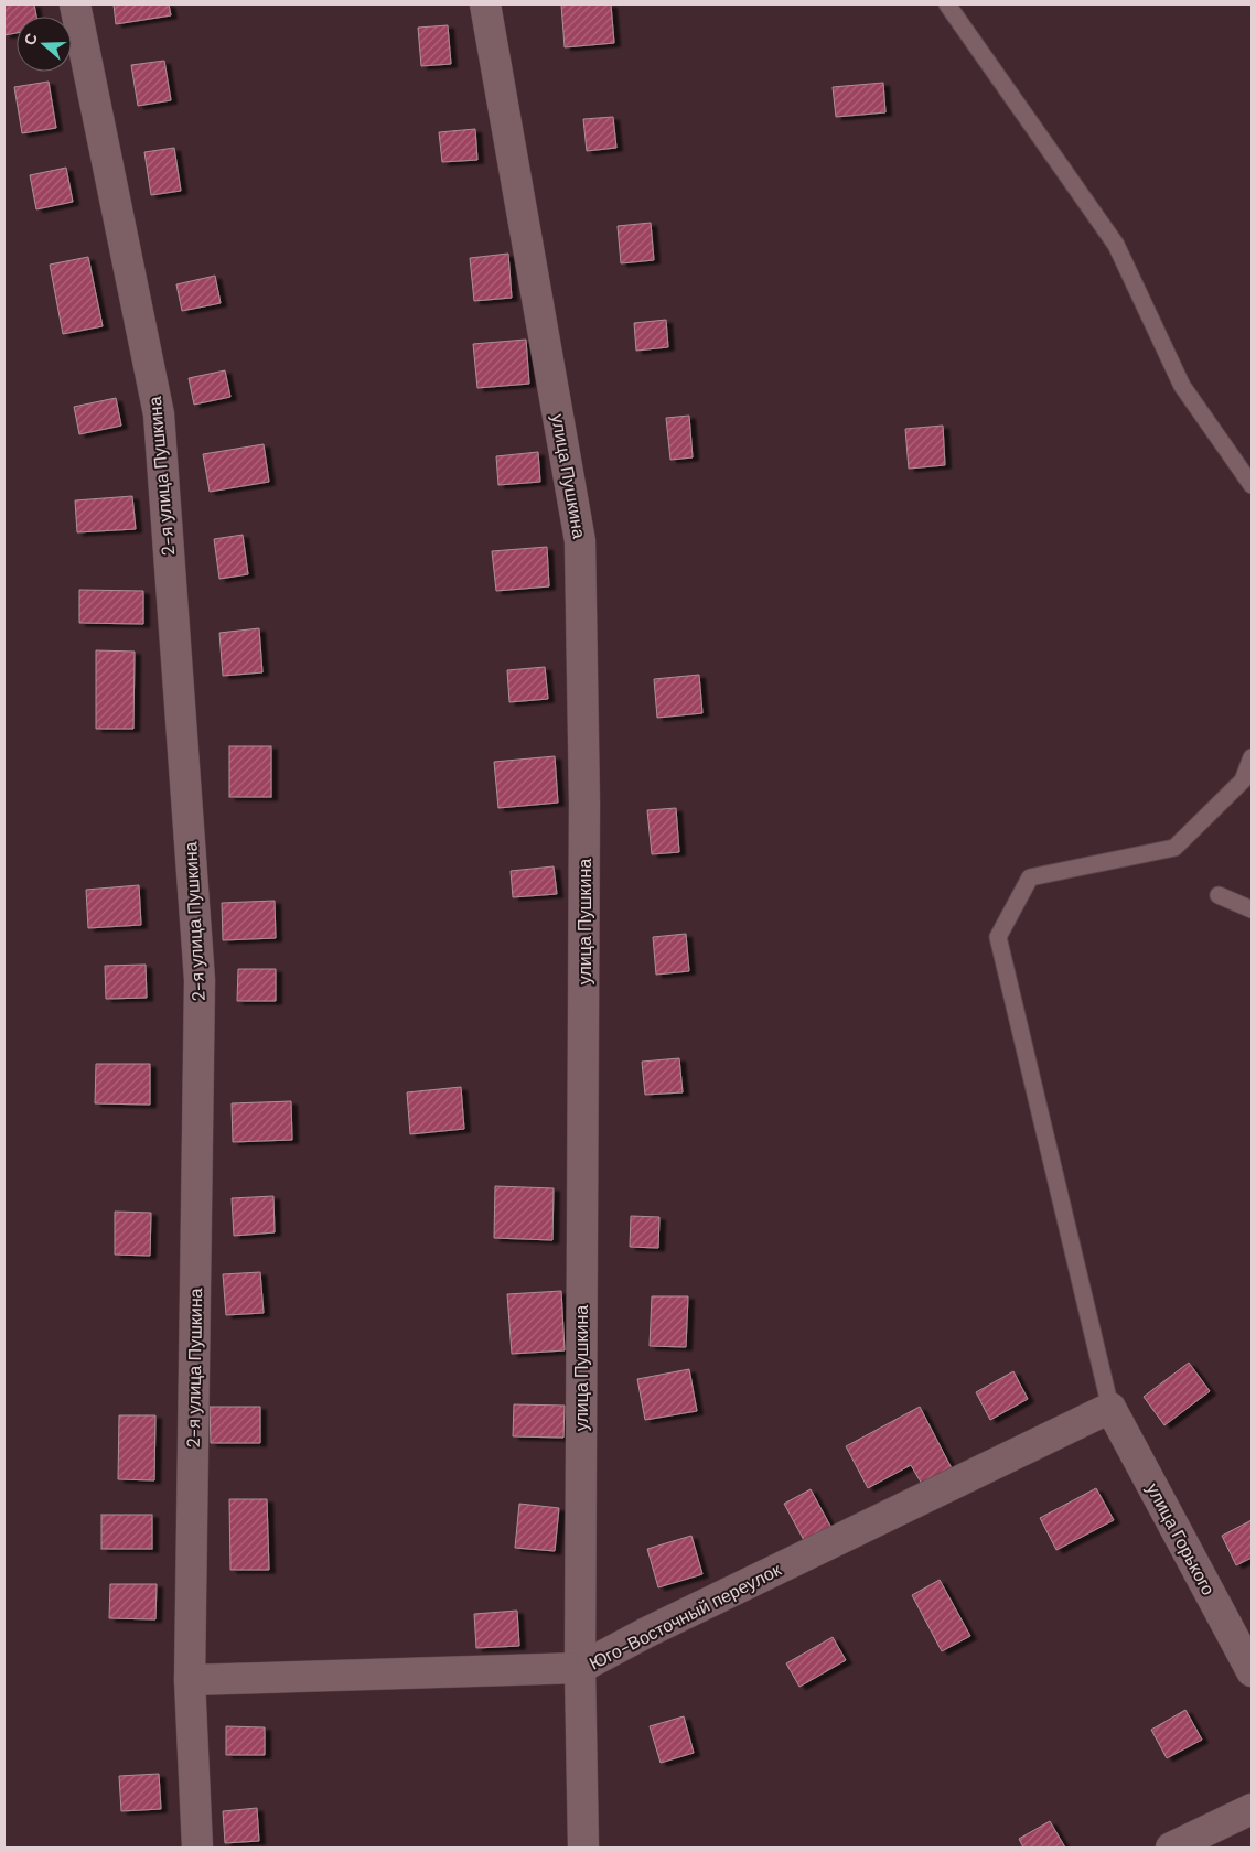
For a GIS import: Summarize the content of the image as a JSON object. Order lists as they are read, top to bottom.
{
  "streets": {
    "street": [
      "2-я улица Пушкина",
      "улица Пушкина",
      "улица Горького",
      "Юго-Восточный переулок"
    ]
  },
  "crossings": [
    ["2-я улица Пушкина", "Юго-Восточный переулок"],
    ["улица Пушкина", "Юго-Восточный переулок"],
    ["улица Горького", "Юго-Восточный переулок"]
  ],
  "north": "left"
}
